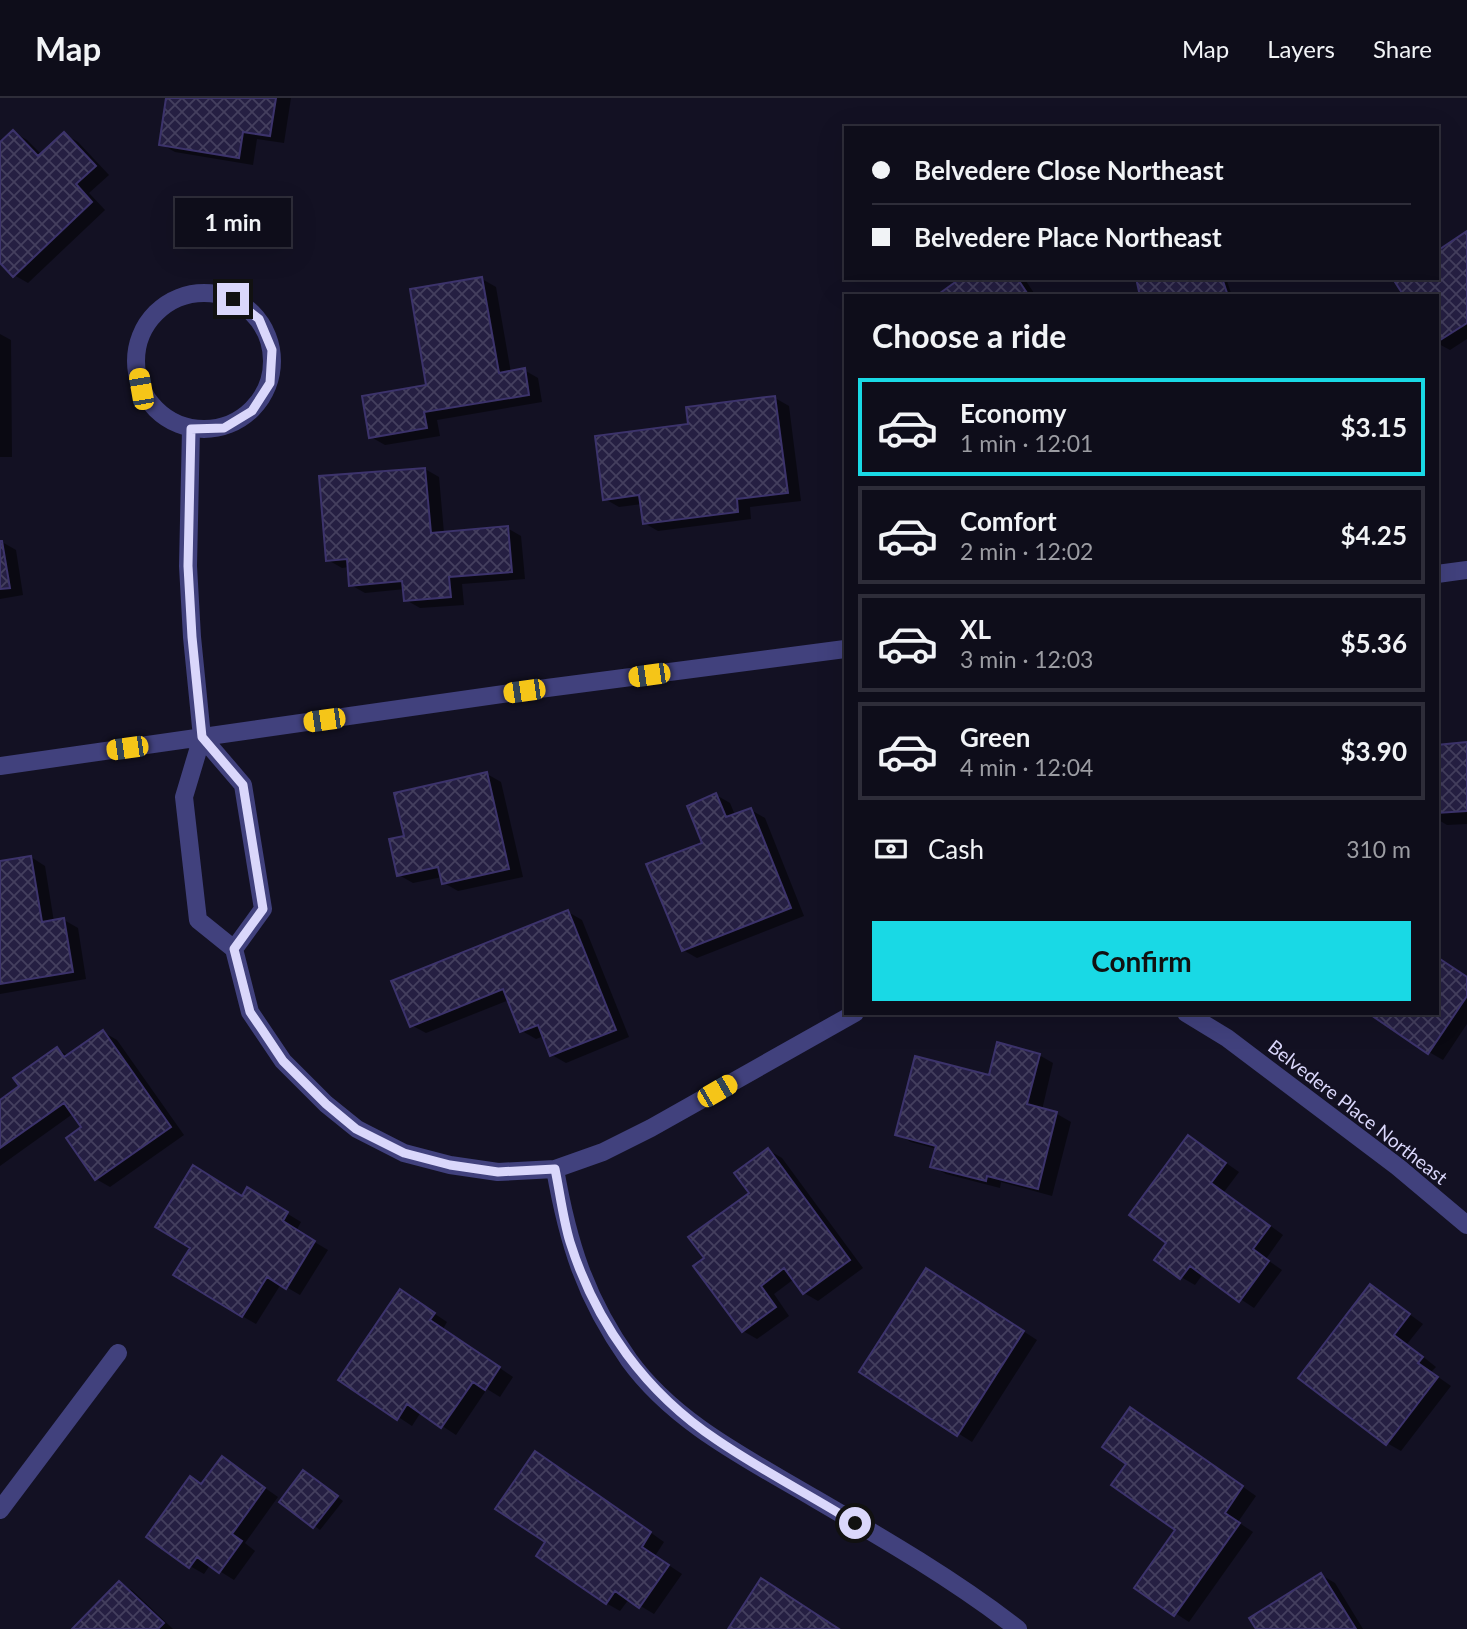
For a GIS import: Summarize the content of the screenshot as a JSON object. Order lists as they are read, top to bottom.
{
  "streets": {
    "street": ["Belvedere Place Northeast"]
  },
  "page": {
    "header": "Map",
    "nav": ["Map", "Layers", "Share"],
    "banner": ["Belvedere Close Northeast", "Belvedere Place Northeast"],
    "bubble": "1 min",
    "heading": "Choose a ride",
    "list": [
      {
        "name": "Economy",
        "note": "1 min · 12:01",
        "value": "$3.15"
      },
      {
        "name": "Comfort",
        "note": "2 min · 12:02",
        "value": "$4.25"
      },
      {
        "name": "XL",
        "note": "3 min · 12:03",
        "value": "$5.36"
      },
      {
        "name": "Green",
        "note": "4 min · 12:04",
        "value": "$3.90"
      }
    ],
    "pay": ["Cash", "310 m"],
    "buttons": "Confirm"
  }
}
